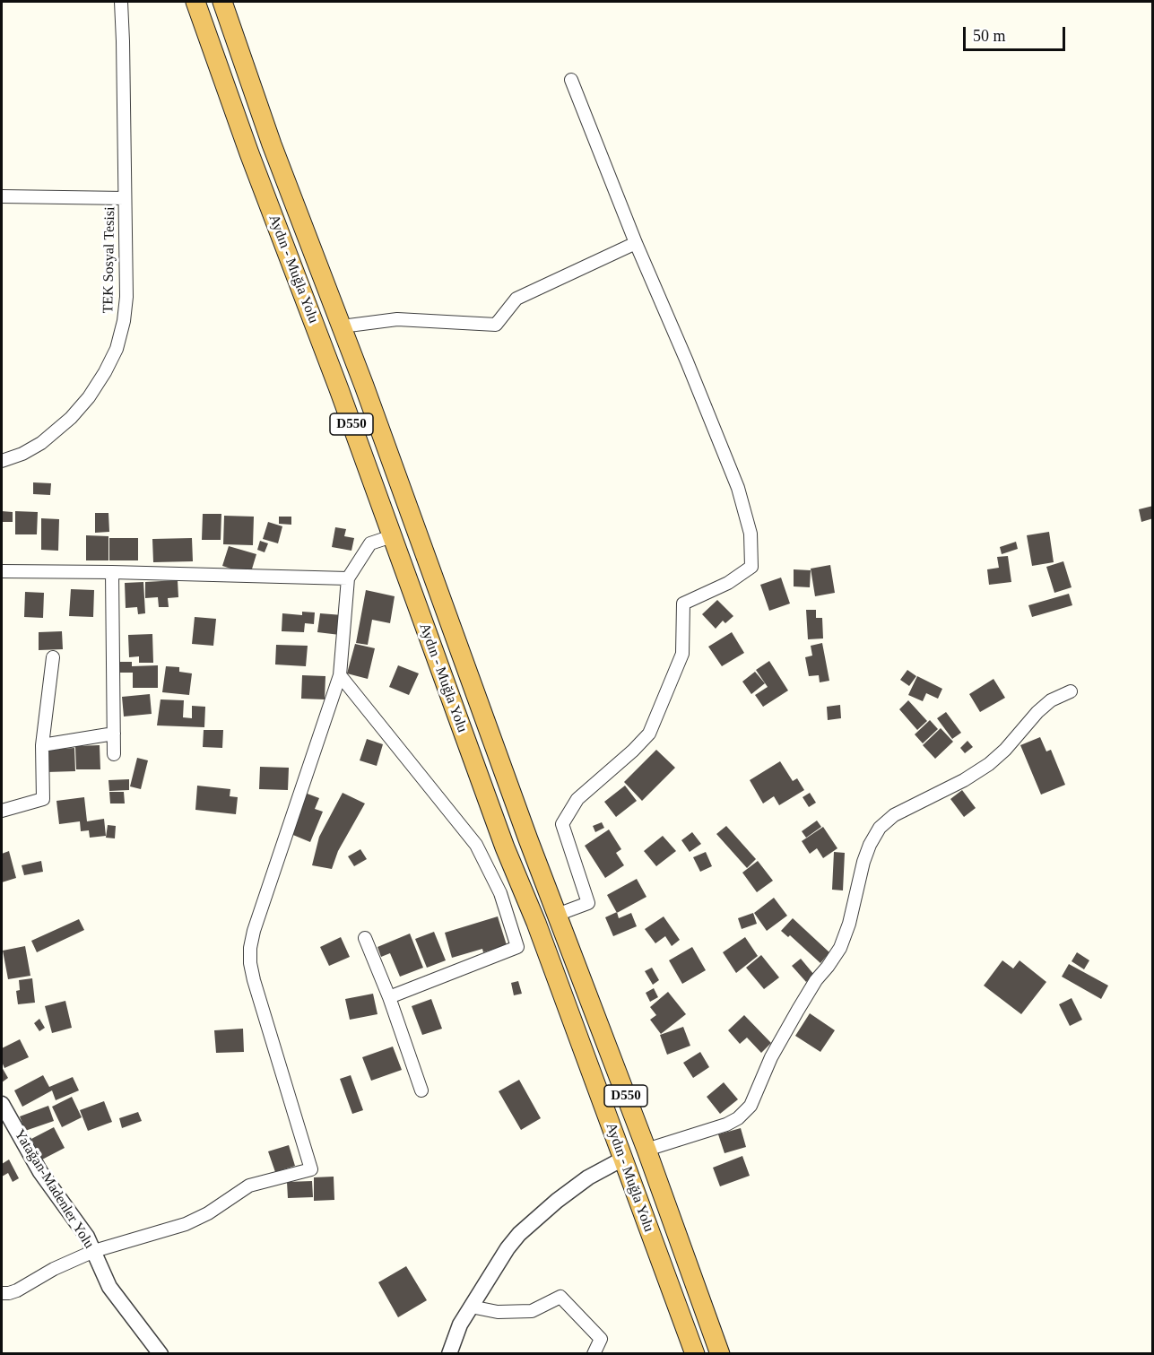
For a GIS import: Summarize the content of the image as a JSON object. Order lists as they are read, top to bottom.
{
  "streets": {
    "highway": ["Aydın - Muğla Yolu", "D550"],
    "street": ["TEK Sosyal Tesisi", "Yatağan-Madenler Yolu"]
  },
  "scale_bar": "50 m"
}
